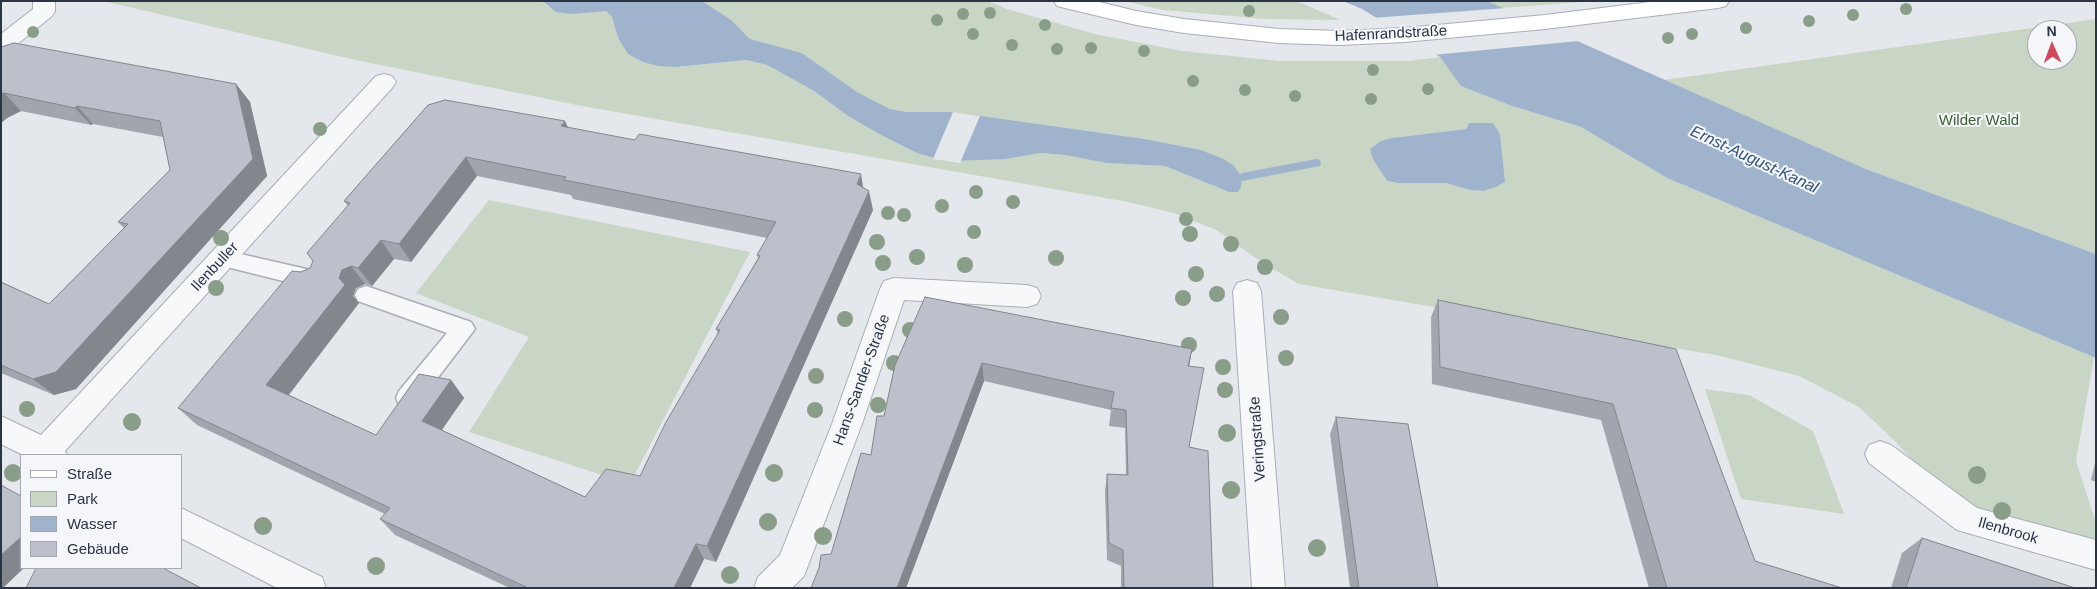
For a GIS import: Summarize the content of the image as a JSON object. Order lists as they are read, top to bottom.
{
  "streets": {
    "main road": ["Hafenrandstraße"],
    "street": [
      "Ilenbuller",
      "Hans-Sander-Straße",
      "Veringstraße",
      "Ilenbrook"
    ]
  },
  "water": ["Ernst-August-Kanal"],
  "parks": ["Wilder Wald"],
  "legend": [
    "Straße",
    "Park",
    "Wasser",
    "Gebäude"
  ],
  "north": "top"
}
